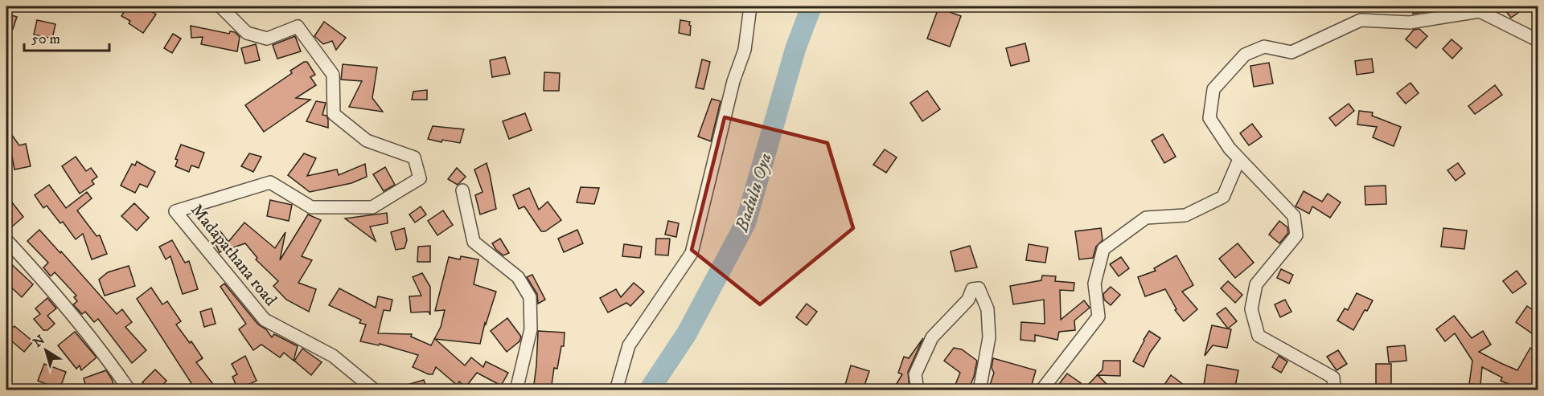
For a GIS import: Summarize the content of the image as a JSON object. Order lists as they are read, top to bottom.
{
  "streets": {
    "street": ["Madapathana road"]
  },
  "water": ["Badulu Oya"],
  "scale_bar": "50 m",
  "north": "top left"
}
